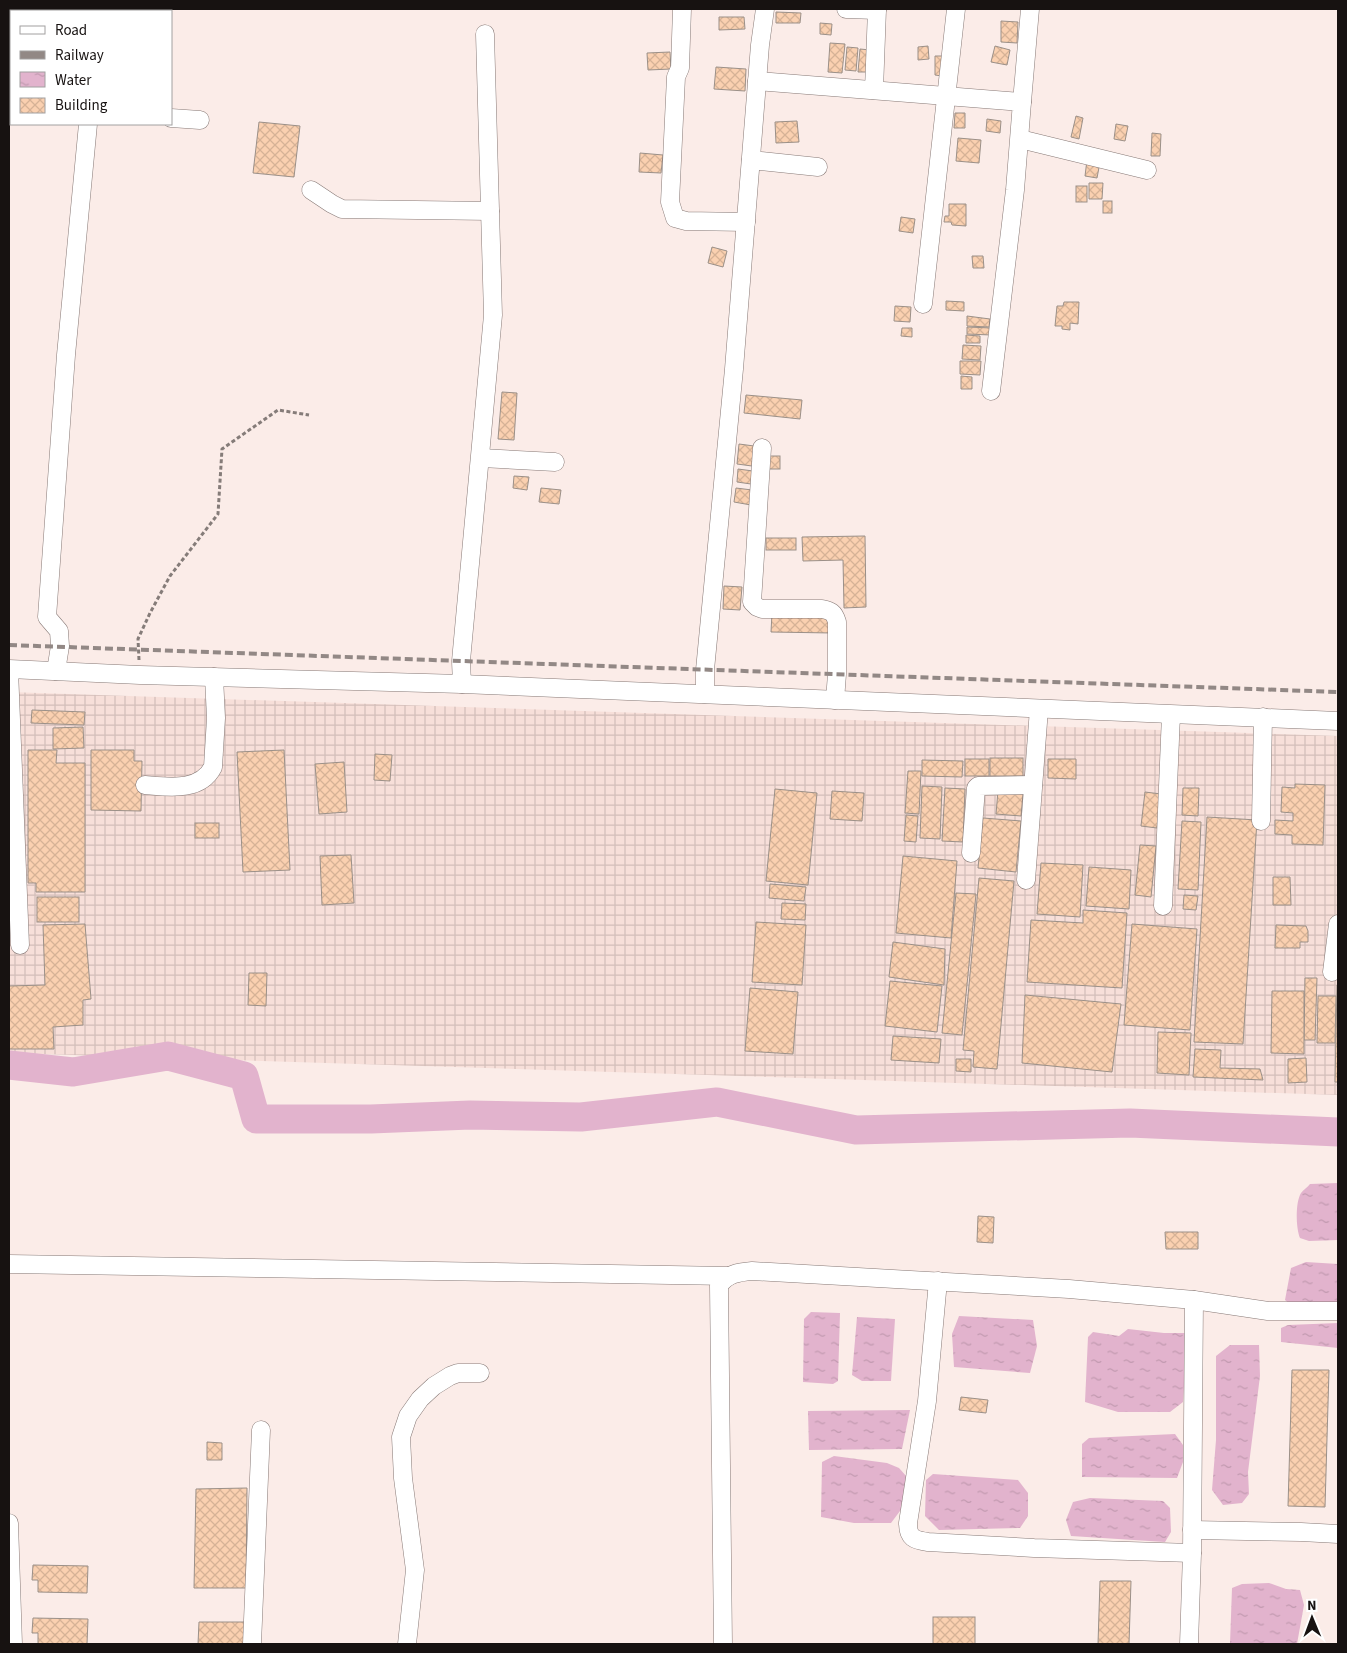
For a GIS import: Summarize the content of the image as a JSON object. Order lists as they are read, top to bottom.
{
  "legend": [
    "Road",
    "Railway",
    "Water",
    "Building"
  ],
  "north": "top"
}
